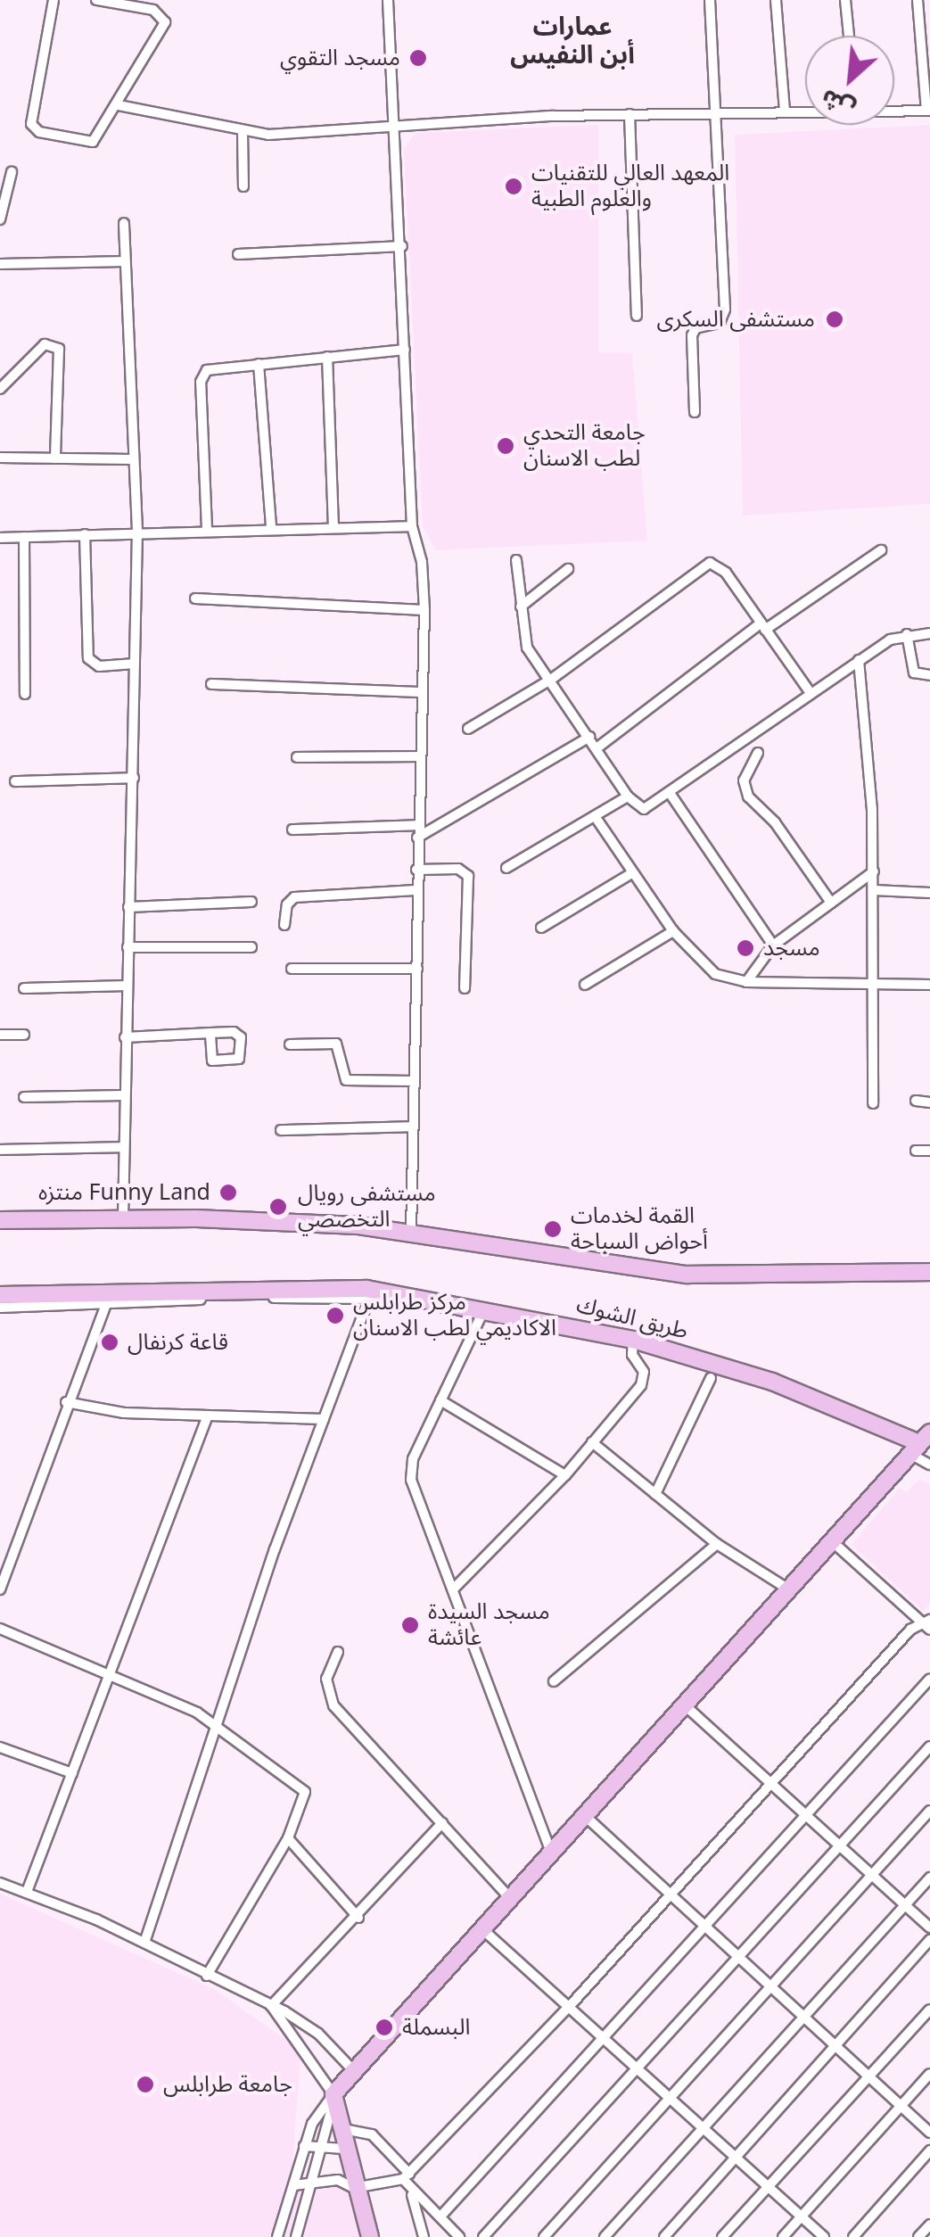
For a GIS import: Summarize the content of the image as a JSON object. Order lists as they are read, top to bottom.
{
  "streets": {
    "main road": ["طريق الشوك"]
  },
  "districts": ["عمارات أبن النفيس"],
  "places": [
    "مسجد التقوي",
    "المعهد العالي للتقنيات والعلوم الطبية",
    "مستشفى السكرى",
    "جامعة التحدي لطب الاسنان",
    "مسجد",
    "منتزه Funny Land",
    "مستشفى رويال التخصصي",
    "القمة لخدمات أحواض السباحة",
    "مركز طرابلس الاكاديمي لطب الاسنان",
    "قاعة كرنفال",
    "مسجد السيدة عائشة",
    "البسملة",
    "جامعة طرابلس"
  ],
  "north": "bottom left"
}
